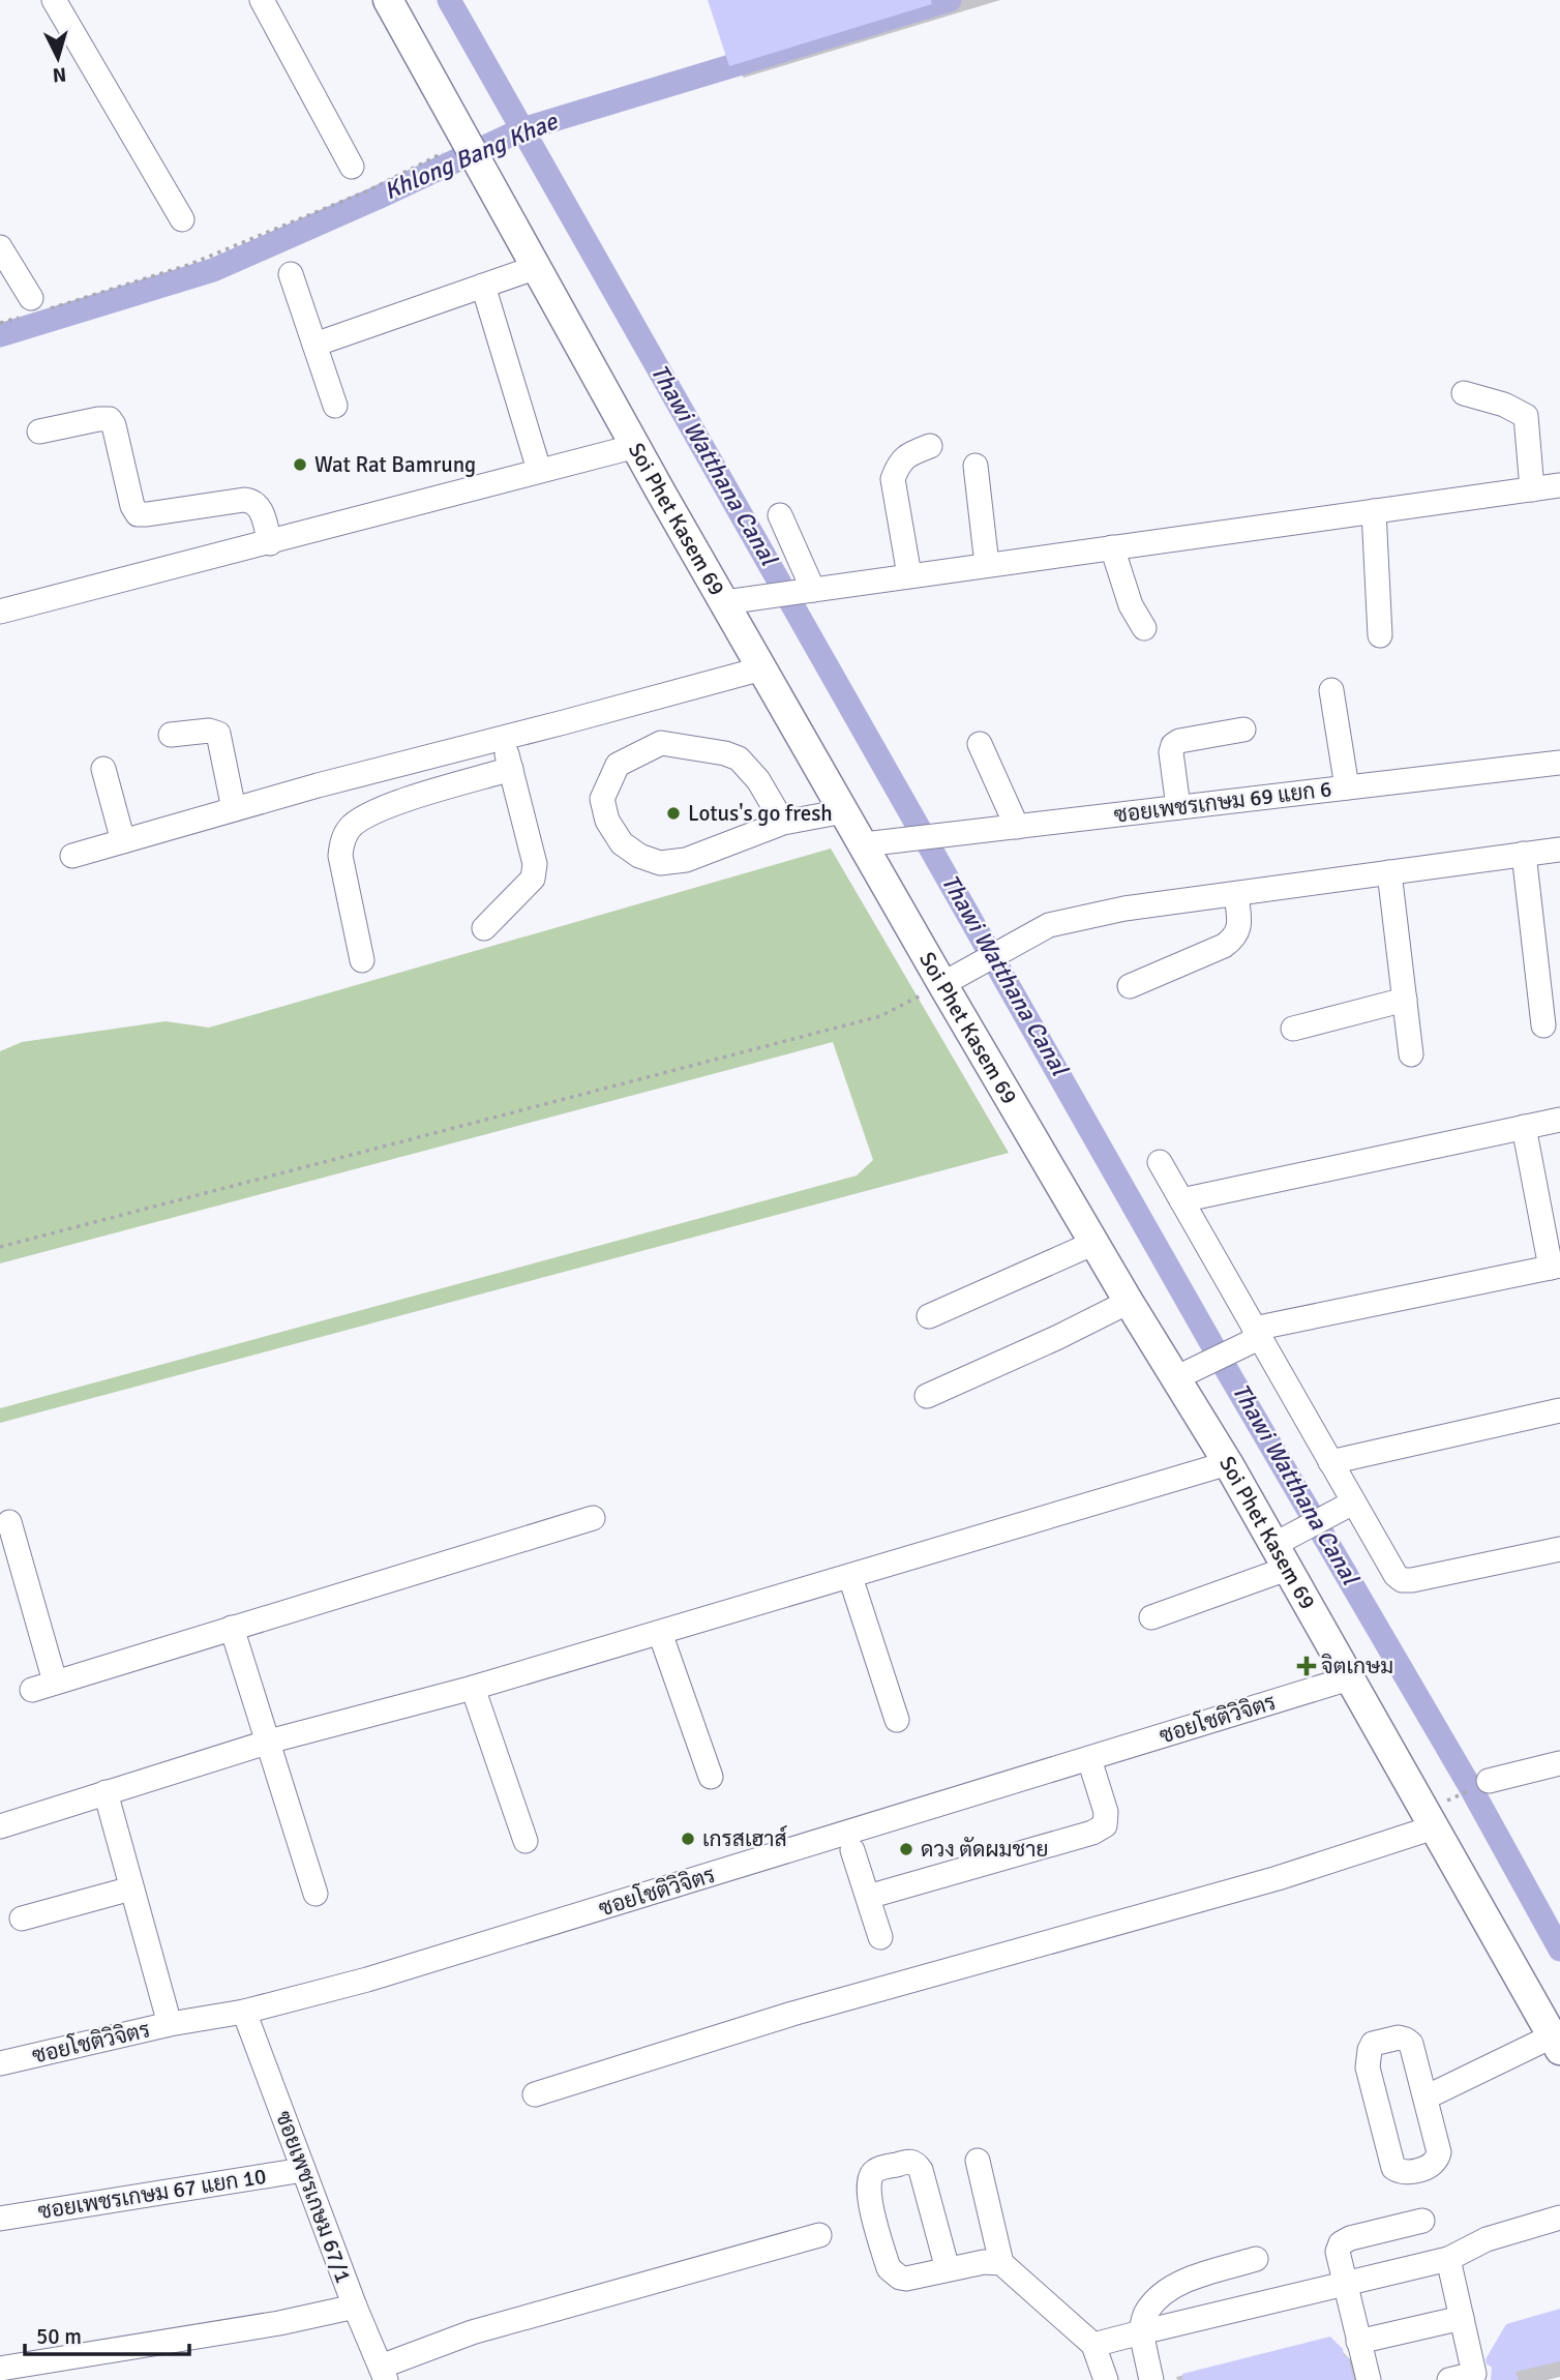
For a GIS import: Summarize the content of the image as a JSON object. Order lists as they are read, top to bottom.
{
  "streets": {
    "main road": ["Soi Phet Kasem 69"],
    "street": [
      "ซอยเพชรเกษม 69 แยก 6",
      "ซอยโชติวิจิตร",
      "ซอยเพชรเกษม 67 แยก 10",
      "ซอยเพชรเกษม 67/1"
    ]
  },
  "crossings": [
    ["Soi Phet Kasem 69", "ซอยเพชรเกษม 69 แยก 6"],
    ["Soi Phet Kasem 69", "ซอยโชติวิจิตร"],
    ["ซอยโชติวิจิตร", "ซอยเพชรเกษม 67/1"],
    ["ซอยเพชรเกษม 67 แยก 10", "ซอยเพชรเกษม 67/1"]
  ],
  "water": ["Khlong Bang Khae", "Thawi Watthana Canal"],
  "places": {
    "other": [
      "Wat Rat Bamrung",
      "Lotus's go fresh",
      "เกรสเฮาส์",
      "ดวง ตัดผมชาย"
    ],
    "health": ["จิตเกษม"]
  },
  "scale_bar": "50 m",
  "north": "bottom"
}
